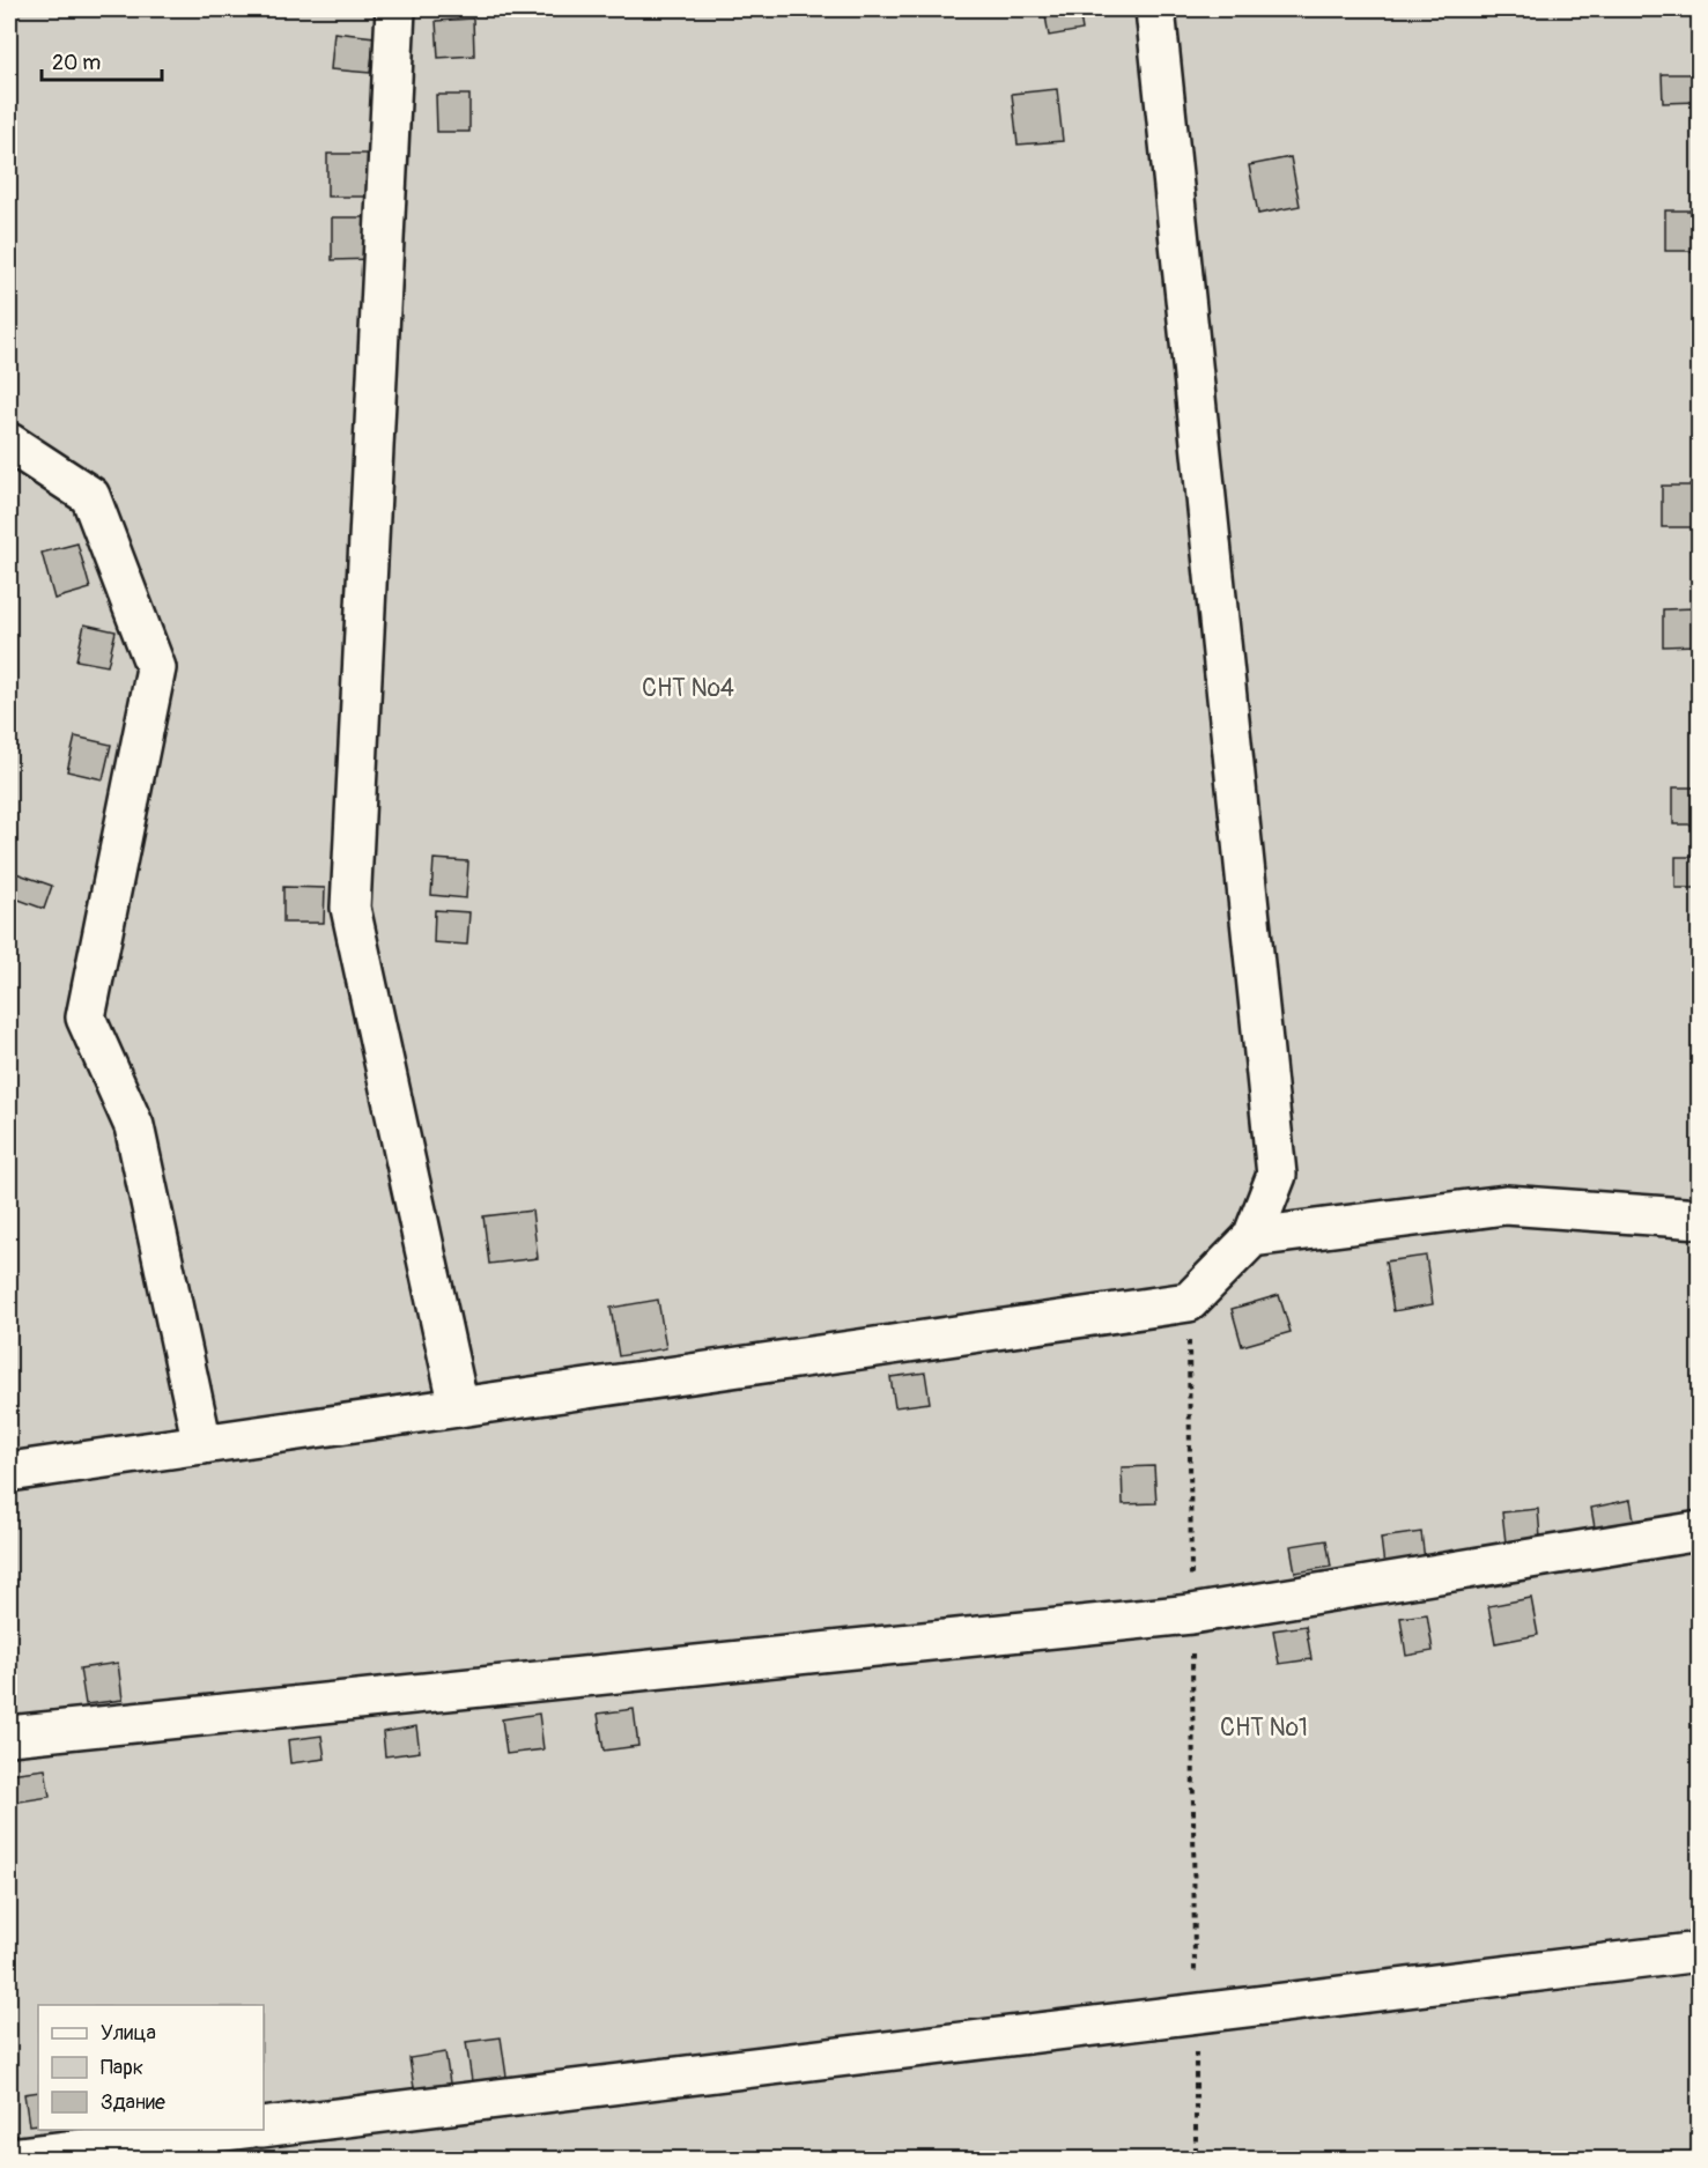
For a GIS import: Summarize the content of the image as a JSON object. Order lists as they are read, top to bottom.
{
  "parks": ["СНТ №4", "СНТ №1"],
  "legend": ["Улица", "Парк", "Здание"],
  "scale_bar": "20 m"
}
